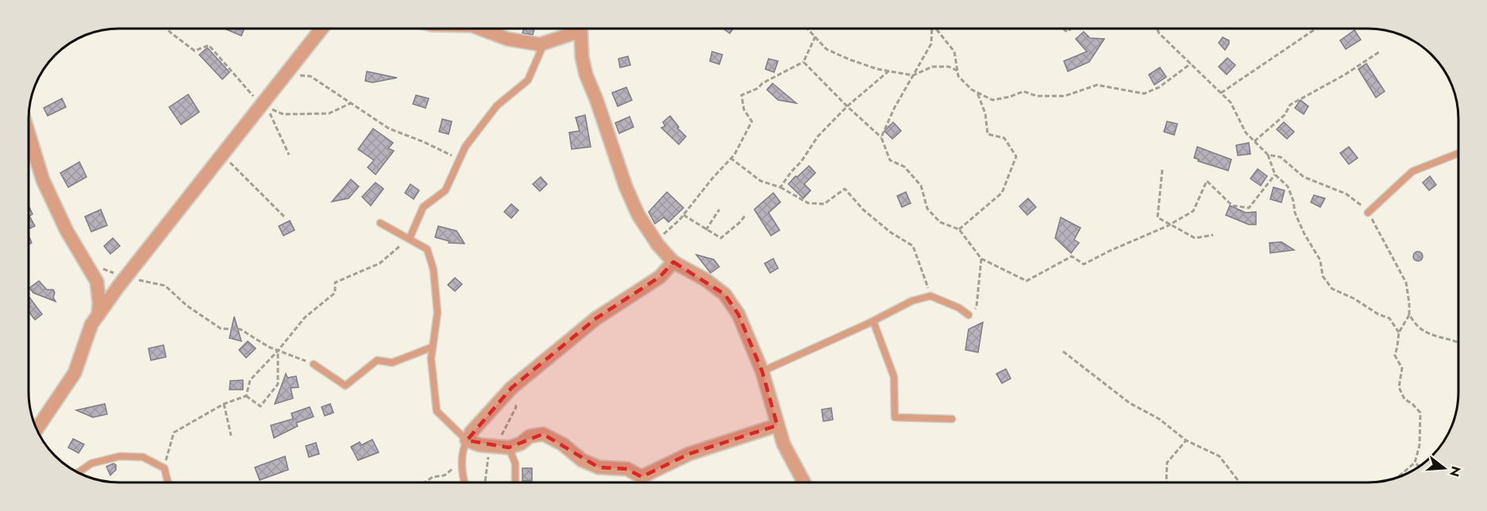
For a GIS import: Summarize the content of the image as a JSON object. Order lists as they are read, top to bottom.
{
  "north": "right"
}
